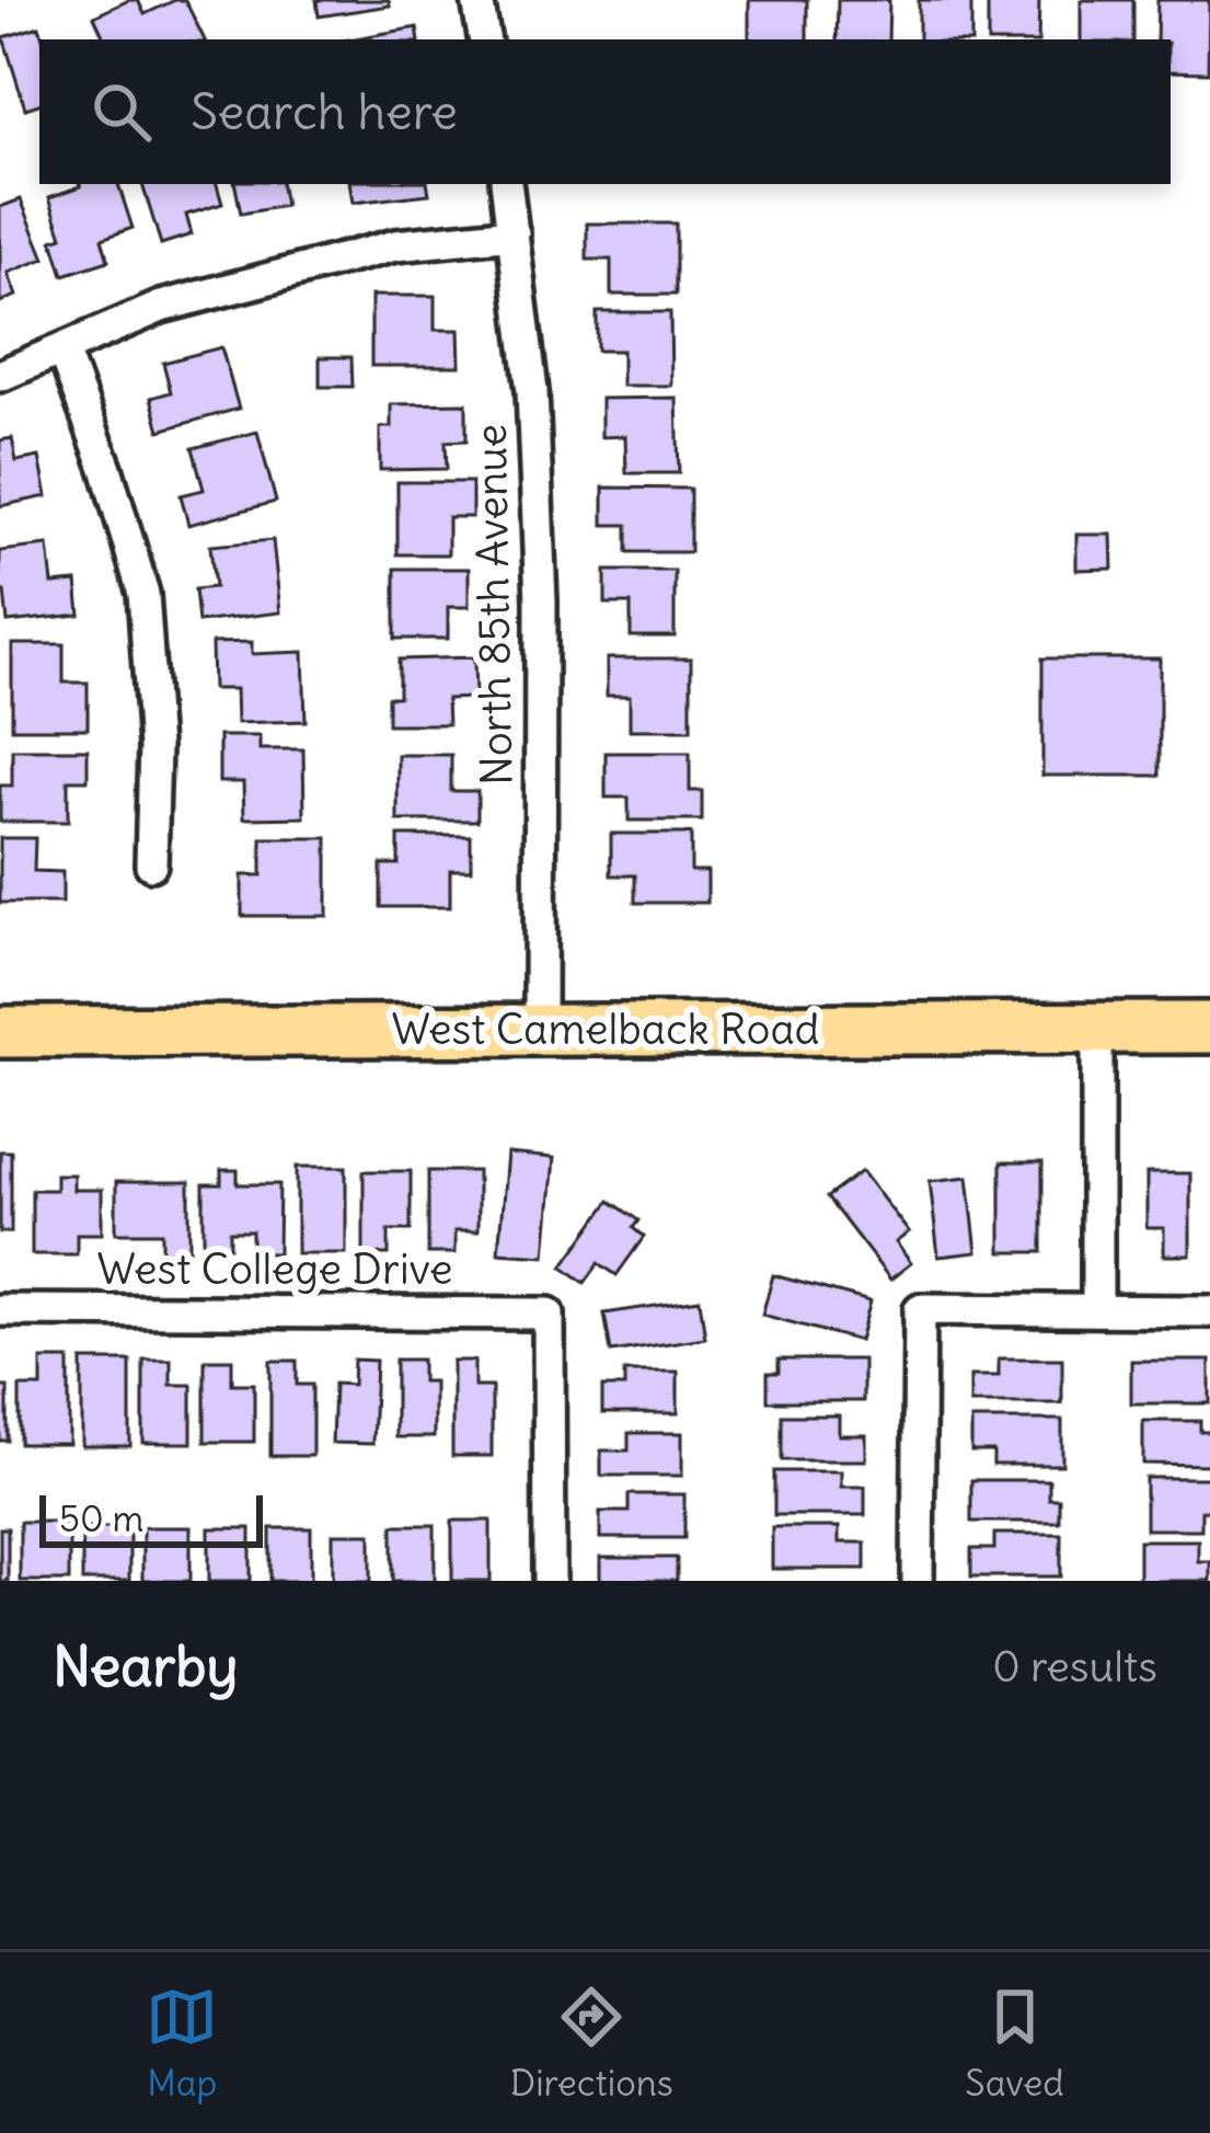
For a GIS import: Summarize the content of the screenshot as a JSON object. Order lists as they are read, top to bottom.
{
  "streets": {
    "main road": ["West Camelback Road"],
    "street": ["North 85th Avenue", "West College Drive"]
  },
  "crossings": [
    ["North 85th Avenue", "West Camelback Road"]
  ],
  "scale_bar": "50 m",
  "page": {
    "search": "Search here",
    "scale": "50 m",
    "heading": ["Nearby", "0 results"],
    "nav": ["Map", "Directions", "Saved"]
  }
}
